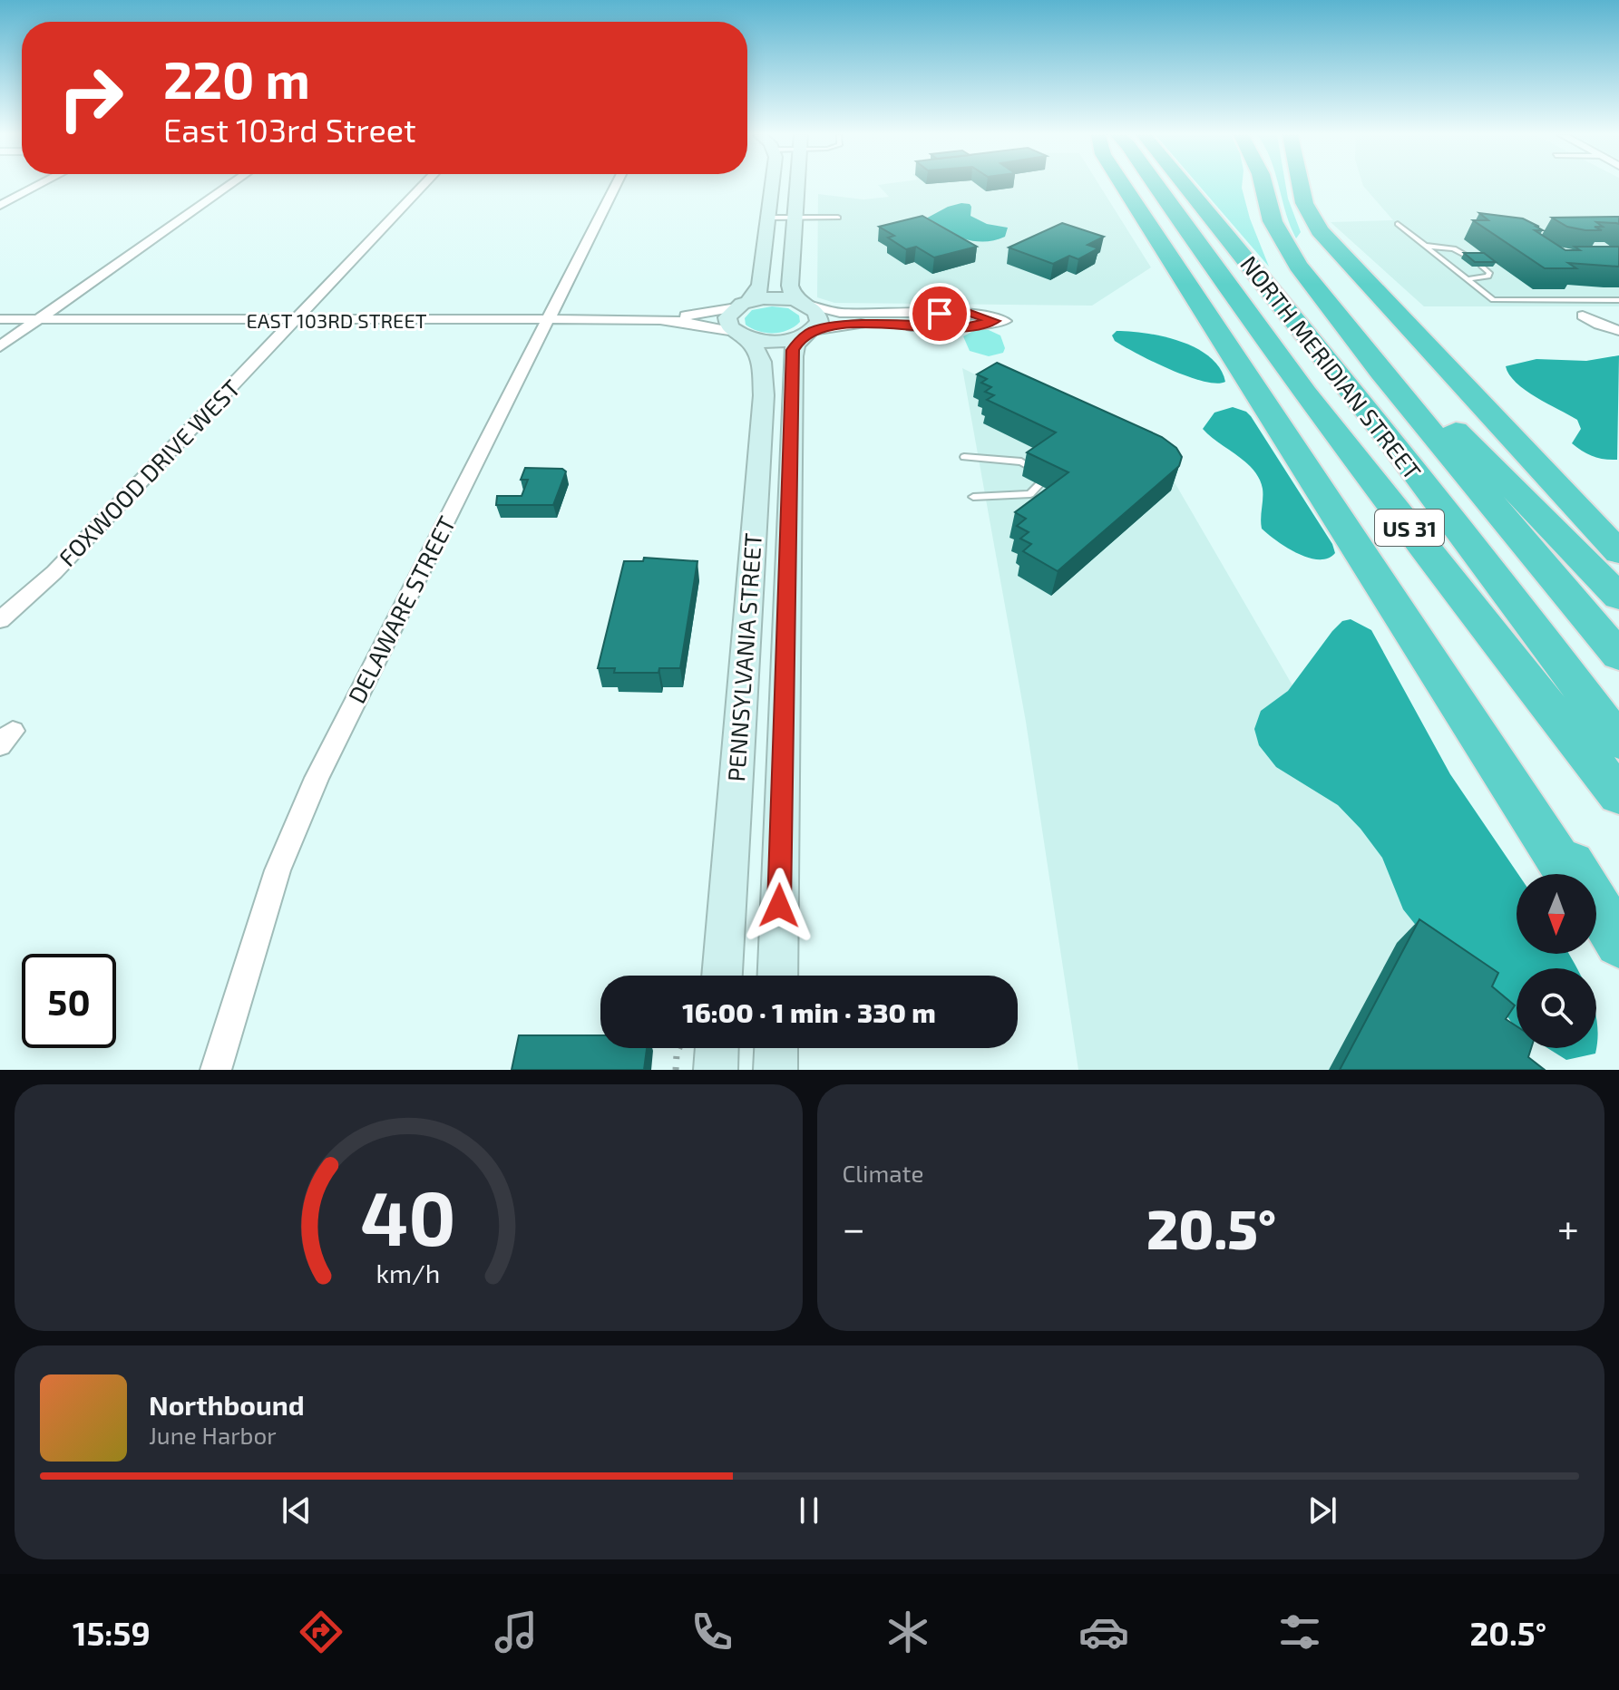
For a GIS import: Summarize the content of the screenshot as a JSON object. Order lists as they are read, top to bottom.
{
  "streets": {
    "highway": ["NORTH MERIDIAN STREET", "US 31"],
    "main road": ["PENNSYLVANIA STREET"],
    "street": ["EAST 103RD STREET", "FOXWOOD DRIVE WEST", "DELAWARE STREET"]
  },
  "crossings": [
    ["EAST 103RD STREET", "FOXWOOD DRIVE WEST"],
    ["EAST 103RD STREET", "DELAWARE STREET"],
    ["EAST 103RD STREET", "PENNSYLVANIA STREET"]
  ],
  "north": "bottom",
  "page": {
    "turn": ["220 m", "East 103rd Street"],
    "limit": "50",
    "trip": "16:00 · 1 min · 330 m",
    "tile": "Climate",
    "heat": ["−", "20.5°", "+"],
    "song": ["Northbound", "June Harbor"],
    "tabs": ["15:59", "20.5°"],
    "gauge": ["40", "km/h"]
  }
}
